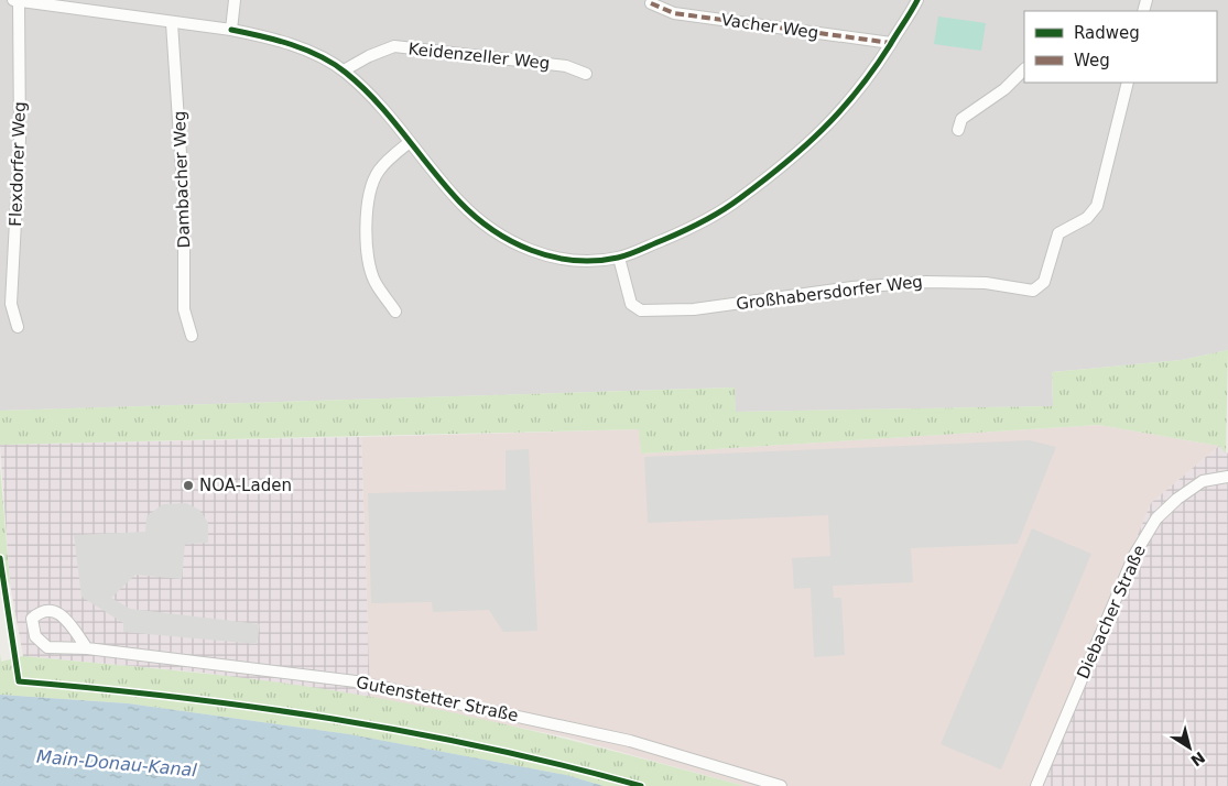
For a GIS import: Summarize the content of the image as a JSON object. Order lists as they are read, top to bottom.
{
  "streets": {
    "street": [
      "Vacher Weg",
      "Keidenzeller Weg",
      "Flexdorfer Weg",
      "Dambacher Weg",
      "Großhabersdorfer Weg",
      "Diebacher Straße",
      "Gutenstetter Straße"
    ]
  },
  "water": ["Main-Donau-Kanal"],
  "places": ["NOA-Laden"],
  "legend": ["Radweg", "Weg"],
  "north": "bottom right"
}
